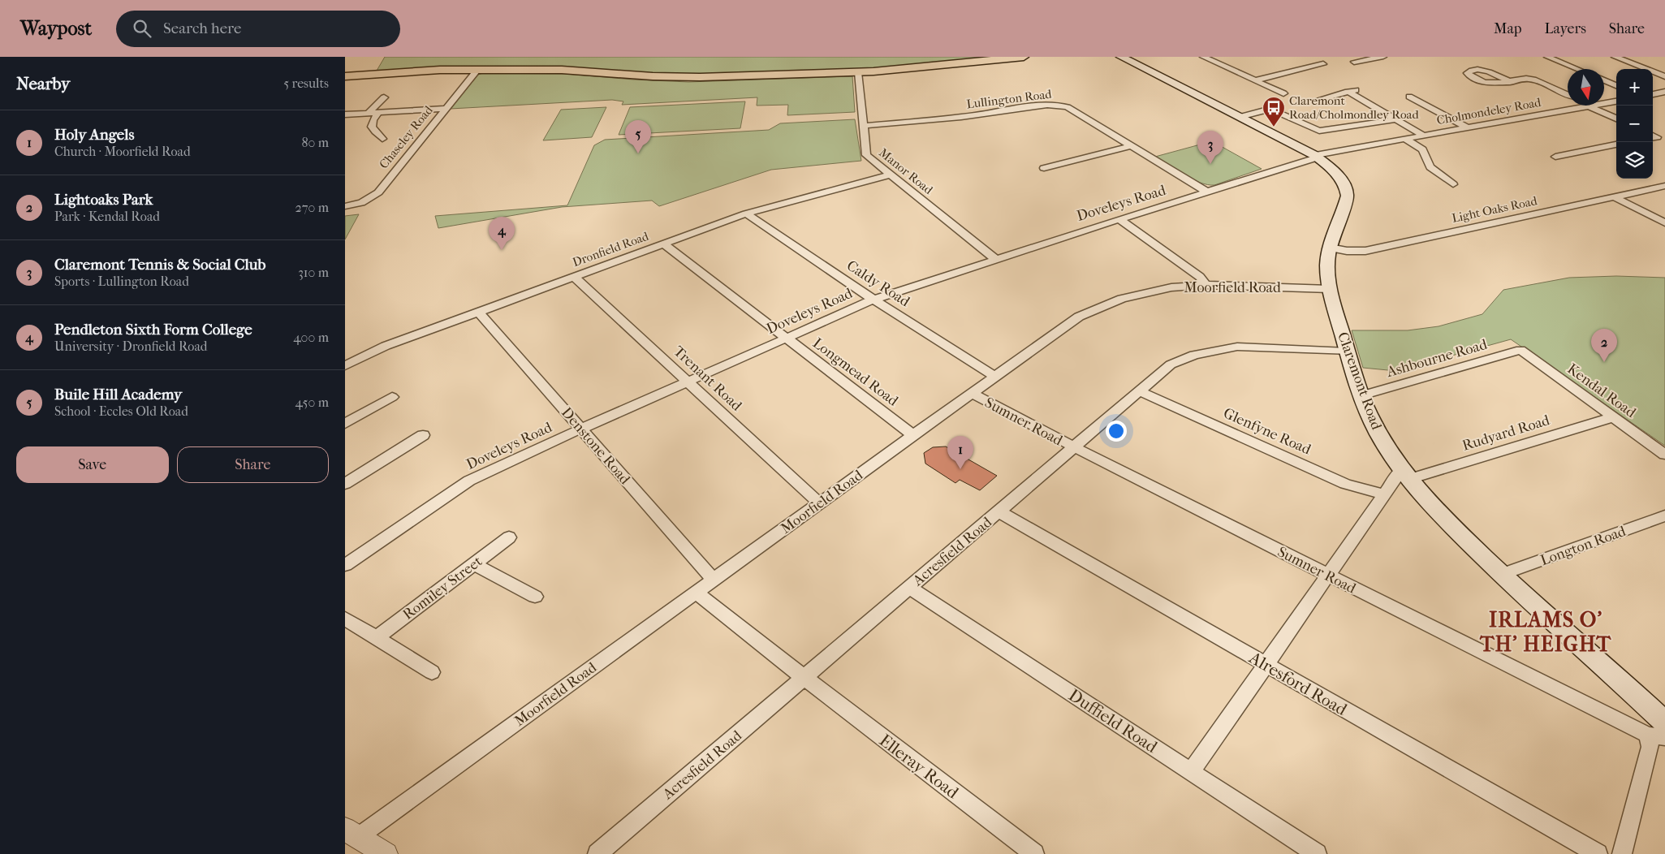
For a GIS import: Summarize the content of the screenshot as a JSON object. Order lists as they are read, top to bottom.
{
  "streets": {
    "main road": ["Claremont Road"],
    "street": [
      "Lullington Road",
      "Cholmondeley Road",
      "Chaseley Road",
      "Manor Road",
      "Doveleys Road",
      "Light Oaks Road",
      "Dronfield Road",
      "Caldy Road",
      "Moorfield Road",
      "Ashbourne Road",
      "Longmead Road",
      "Trenant Road",
      "Kendal Road",
      "Sumner Road",
      "Glenfyne Road",
      "Rudyard Road",
      "Denstone Road",
      "Longton Road",
      "Acresfield Road",
      "Romiley Street",
      "Alresford Road",
      "Duffield Road",
      "Elleray Road"
    ]
  },
  "crossings": [
    ["Lullington Road", "Manor Road"],
    ["Lullington Road", "Doveleys Road"],
    ["Cholmondeley Road", "Doveleys Road"],
    ["Cholmondeley Road", "Claremont Road"],
    ["Manor Road", "Doveleys Road"],
    ["Manor Road", "Dronfield Road"],
    ["Doveleys Road", "Caldy Road"],
    ["Doveleys Road", "Longmead Road"],
    ["Doveleys Road", "Trenant Road"],
    ["Doveleys Road", "Claremont Road"],
    ["Doveleys Road", "Denstone Road"],
    ["Light Oaks Road", "Claremont Road"],
    ["Dronfield Road", "Caldy Road"],
    ["Dronfield Road", "Longmead Road"],
    ["Dronfield Road", "Trenant Road"],
    ["Dronfield Road", "Denstone Road"],
    ["Caldy Road", "Moorfield Road"],
    ["Moorfield Road", "Longmead Road"],
    ["Moorfield Road", "Trenant Road"],
    ["Moorfield Road", "Claremont Road"],
    ["Moorfield Road", "Sumner Road"],
    ["Moorfield Road", "Denstone Road"],
    ["Ashbourne Road", "Claremont Road"],
    ["Ashbourne Road", "Kendal Road"],
    ["Claremont Road", "Rudyard Road"],
    ["Claremont Road", "Longton Road"],
    ["Claremont Road", "Acresfield Road"],
    ["Kendal Road", "Rudyard Road"],
    ["Sumner Road", "Acresfield Road"],
    ["Glenfyne Road", "Acresfield Road"],
    ["Acresfield Road", "Alresford Road"],
    ["Acresfield Road", "Duffield Road"],
    ["Acresfield Road", "Elleray Road"]
  ],
  "districts": ["IRLAMS O' TH' HEIGHT"],
  "places": {
    "bus stop": ["Claremont Road/Cholmondley Road"]
  },
  "north": "bottom",
  "page": {
    "header": "Waypost",
    "search": "Search here",
    "nav": ["Map", "Layers", "Share"],
    "heading": ["Nearby", "5 results"],
    "map_buttons": ["+", "−"],
    "list": [
      {
        "mark": "1",
        "name": "Holy Angels",
        "note": "Church · Moorfield Road",
        "value": "80 m"
      },
      {
        "mark": "2",
        "name": "Lightoaks Park",
        "note": "Park · Kendal Road",
        "value": "270 m"
      },
      {
        "mark": "3",
        "name": "Claremont Tennis & Social Club",
        "note": "Sports · Lullington Road",
        "value": "310 m"
      },
      {
        "mark": "4",
        "name": "Pendleton Sixth Form College",
        "note": "University · Dronfield Road",
        "value": "400 m"
      },
      {
        "mark": "5",
        "name": "Buile Hill Academy",
        "note": "School · Eccles Old Road",
        "value": "450 m"
      }
    ],
    "pins": [
      "5",
      "3",
      "4",
      "2",
      "1"
    ],
    "buttons": ["Save", "Share"]
  }
}
